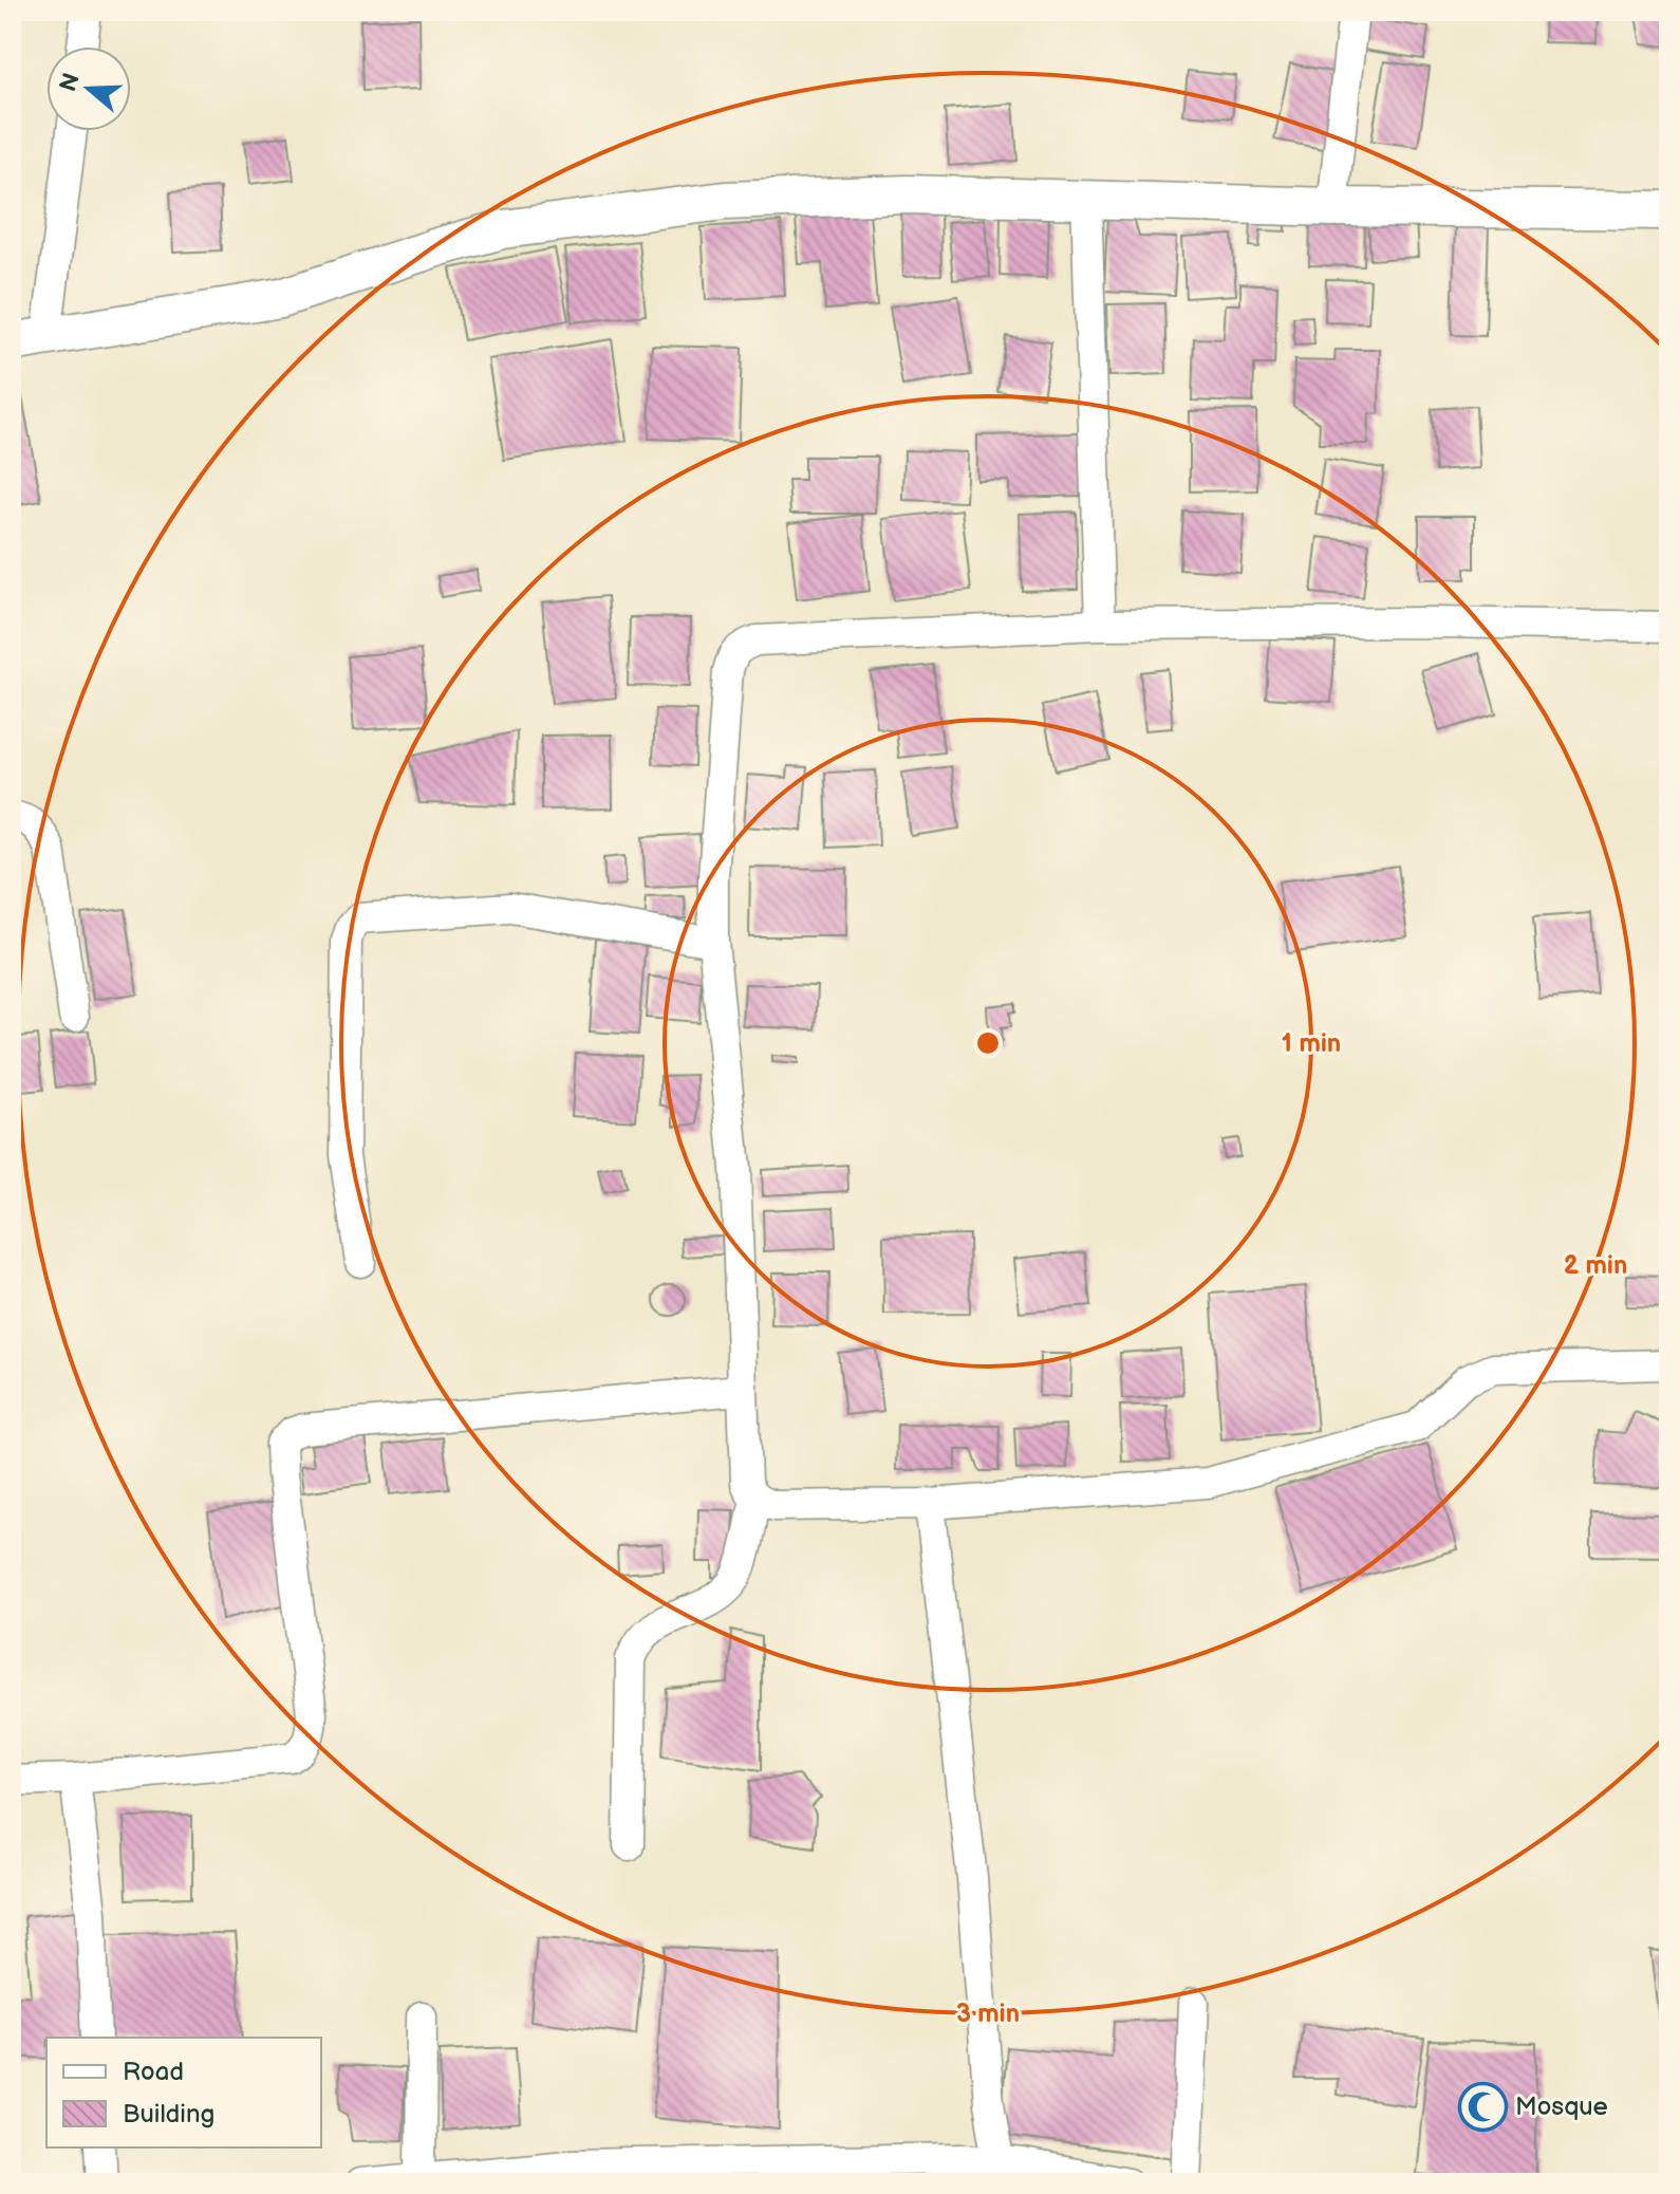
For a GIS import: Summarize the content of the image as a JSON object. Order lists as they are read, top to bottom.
{
  "places": {
    "mosque": ["Mosque"]
  },
  "legend": ["Road", "Building"],
  "north": "left",
  "rings": ["1 min", "2 min", "3 min"]
}
